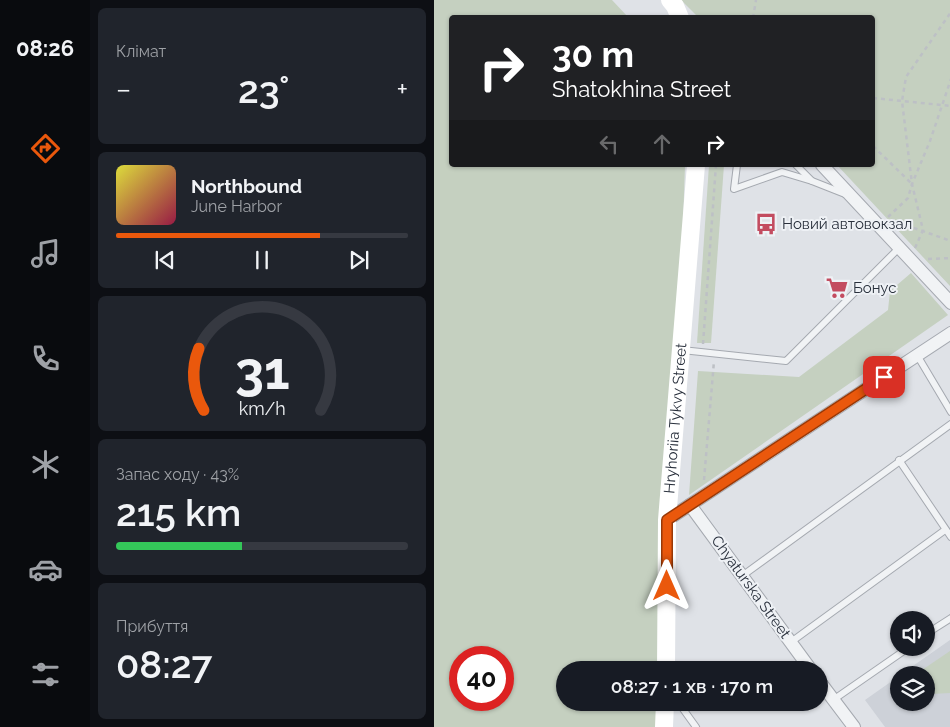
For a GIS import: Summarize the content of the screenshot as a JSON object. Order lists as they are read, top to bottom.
{
  "streets": {
    "street": ["Hryhoriia Tykvy Street", "Chyaturska Street"]
  },
  "places": {
    "bus stop": ["Новий автовокзал"],
    "supermarket": ["Бонус"]
  },
  "page": {
    "tabs": "08:26",
    "tile": [
      "Клімат",
      ["Запас ходу · 43%", "215 km"],
      ["Прибуття", "08:27"]
    ],
    "turn": ["30 m", "Shatokhina Street"],
    "heat": ["−", "23°", "+"],
    "song": ["Northbound", "June Harbor"],
    "limit": "40",
    "trip": "08:27 · 1 хв · 170 m",
    "gauge": ["31", "km/h"]
  }
}
